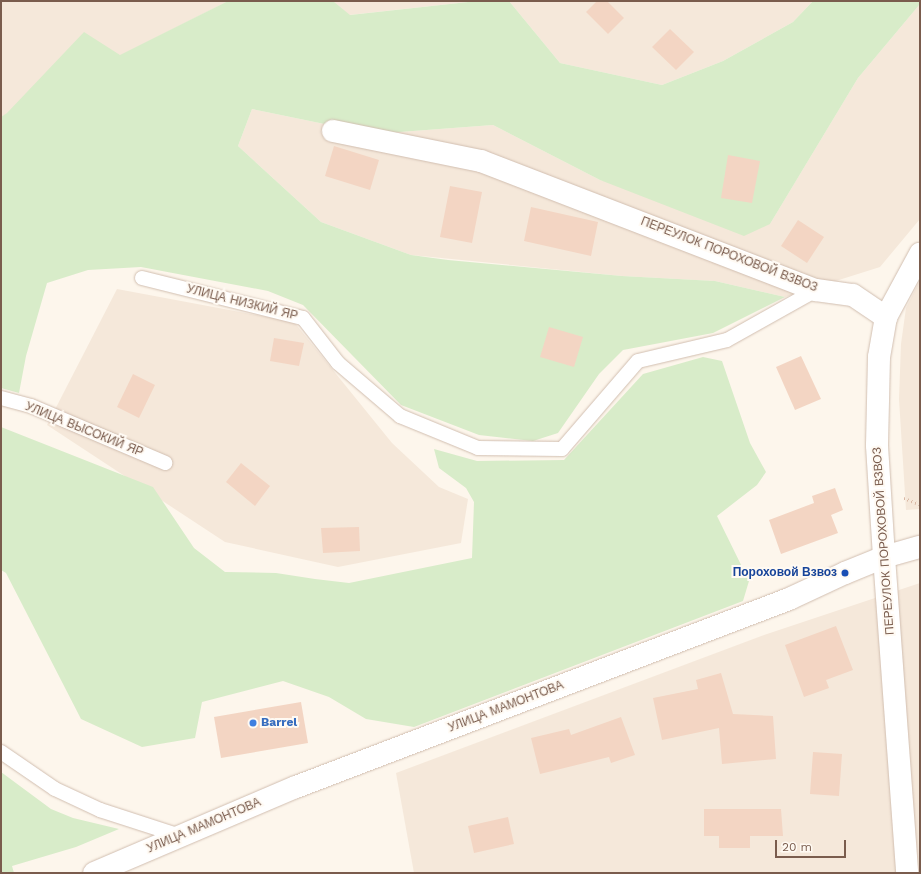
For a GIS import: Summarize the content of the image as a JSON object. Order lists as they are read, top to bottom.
{
  "streets": {
    "street": ["ПЕРЕУЛОК ПОРОХОВОЙ ВЗВОЗ", "УЛИЦА МАМОНТОВА"],
    "lane": ["УЛИЦА НИЗКИЙ ЯР", "УЛИЦА ВЫСОКИЙ ЯР"]
  },
  "crossings": [
    ["ПЕРЕУЛОК ПОРОХОВОЙ ВЗВОЗ", "УЛИЦА НИЗКИЙ ЯР"],
    ["ПЕРЕУЛОК ПОРОХОВОЙ ВЗВОЗ", "УЛИЦА МАМОНТОВА"]
  ],
  "places": ["Пороховой Взвоз", "Barrel"],
  "scale_bar": "20 m"
}
